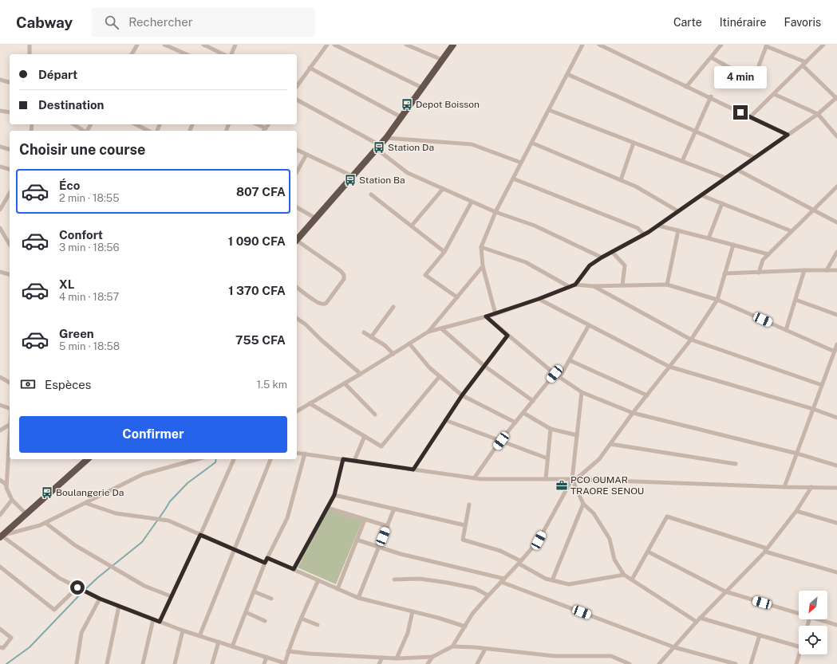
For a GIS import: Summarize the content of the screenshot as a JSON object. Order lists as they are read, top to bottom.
{
  "places": {
    "bus stop": [
      "Depot Boisson",
      "Station Da",
      "Station Ba",
      "Boulangerie Da"
    ],
    "office": ["PCO OUMAR TRAORE SENOU"]
  },
  "north": "bottom left",
  "page": {
    "header": "Cabway",
    "search": "Rechercher",
    "nav": ["Carte", "Itinéraire", "Favoris"],
    "banner": ["Départ", "Destination"],
    "bubble": "4 min",
    "heading": "Choisir une course",
    "list": [
      {
        "name": "Éco",
        "note": "2 min · 18:55",
        "value": "807 CFA"
      },
      {
        "name": "Confort",
        "note": "3 min · 18:56",
        "value": "1 090 CFA"
      },
      {
        "name": "XL",
        "note": "4 min · 18:57",
        "value": "1 370 CFA"
      },
      {
        "name": "Green",
        "note": "5 min · 18:58",
        "value": "755 CFA"
      }
    ],
    "pay": ["Espèces", "1.5 km"],
    "buttons": "Confirmer"
  }
}
